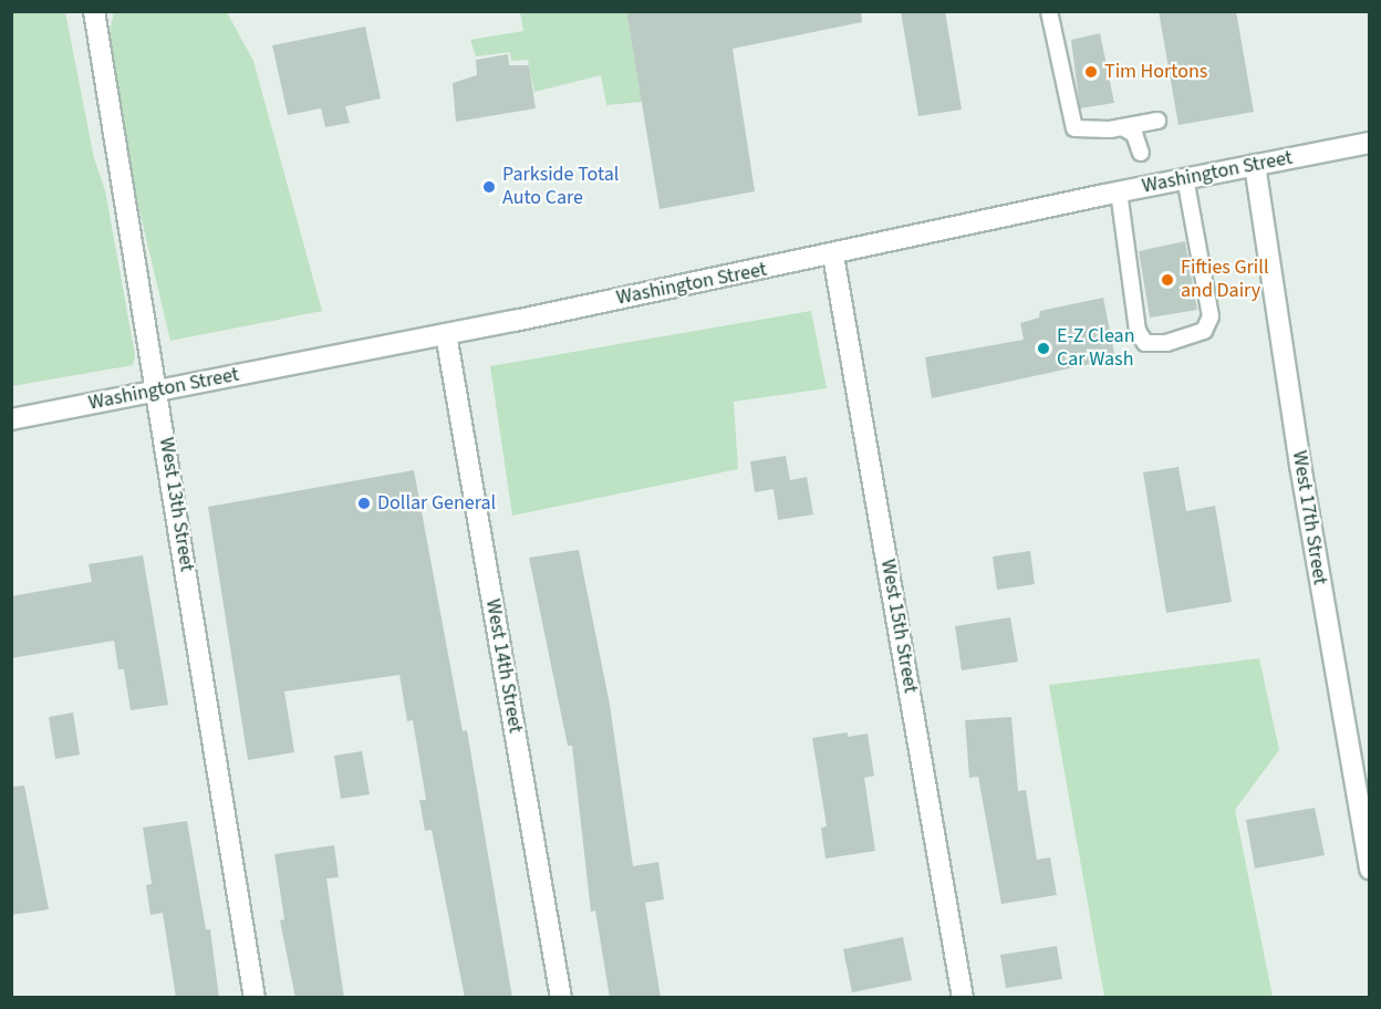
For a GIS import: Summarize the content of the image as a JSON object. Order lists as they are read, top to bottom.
{
  "streets": {
    "street": [
      "Washington Street",
      "West 13th Street",
      "West 17th Street",
      "West 15th Street",
      "West 14th Street"
    ]
  },
  "crossings": [
    ["Washington Street", "West 13th Street"],
    ["Washington Street", "West 17th Street"],
    ["Washington Street", "West 15th Street"],
    ["Washington Street", "West 14th Street"]
  ],
  "places": [
    "Tim Hortons",
    "Parkside Total Auto Care",
    "Fifties Grill and Dairy",
    "E-Z Clean Car Wash",
    "Dollar General"
  ]
}
